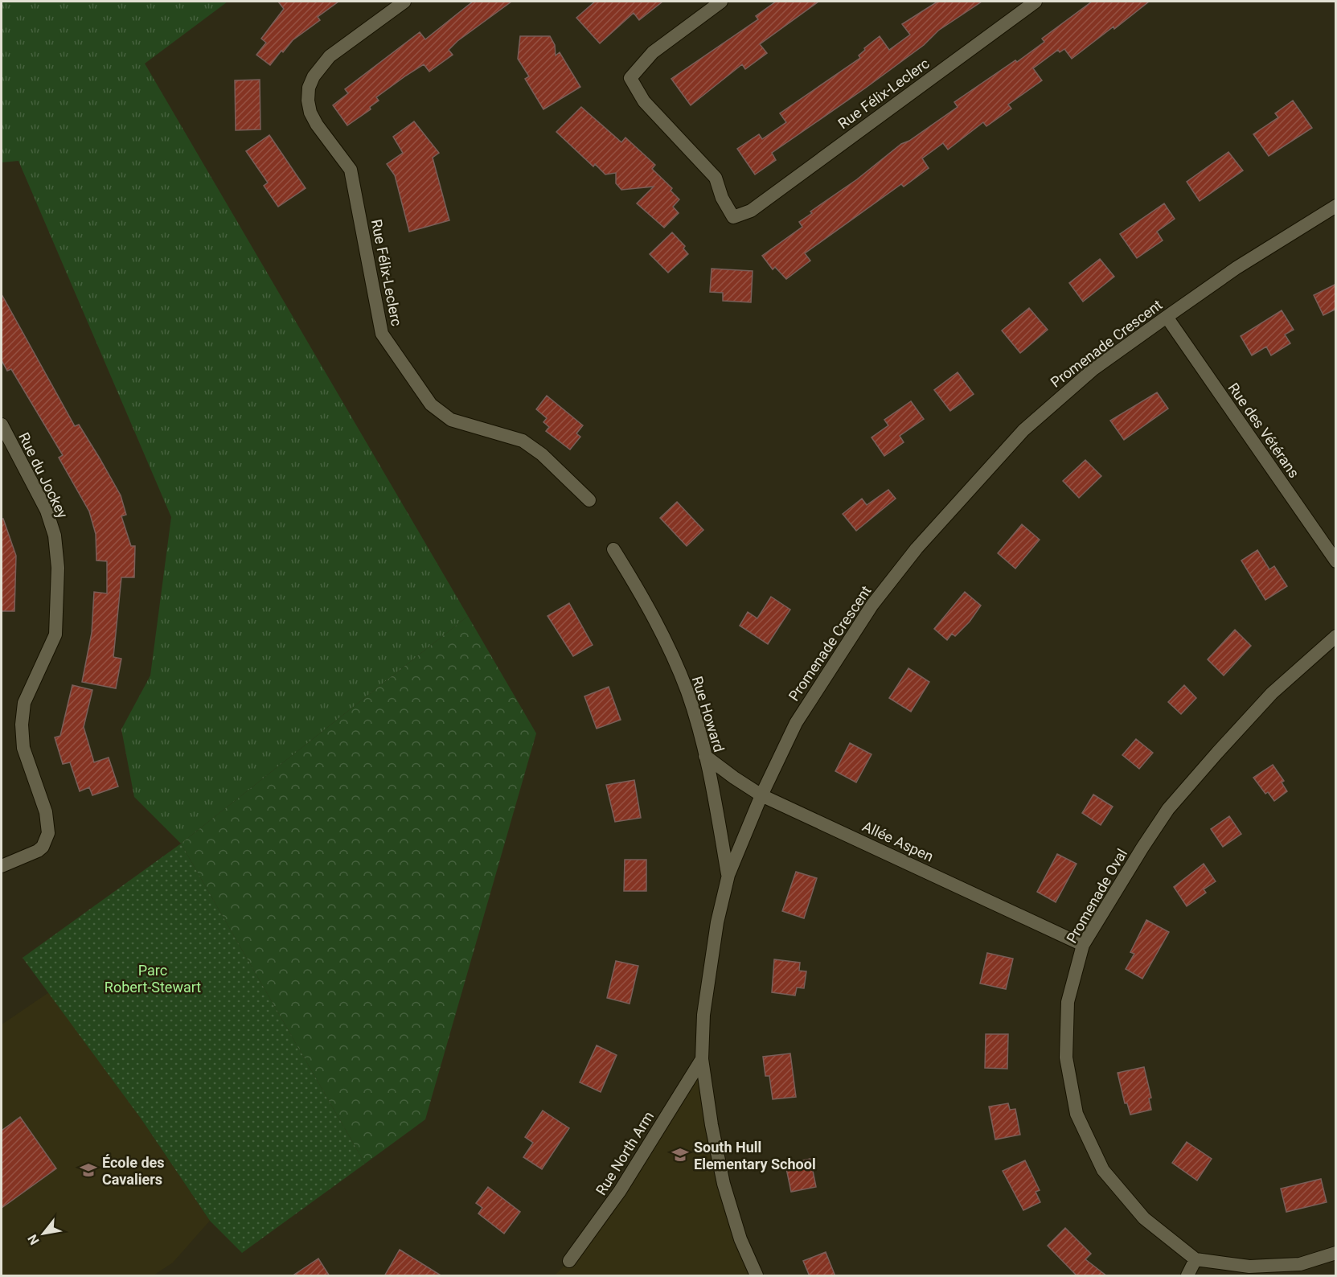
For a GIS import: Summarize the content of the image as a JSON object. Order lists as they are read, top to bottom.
{
  "streets": {
    "street": [
      "Rue Félix-Leclerc",
      "Promenade Crescent",
      "Rue des Vétérans",
      "Rue du Jockey",
      "Rue Howard",
      "Allée Aspen",
      "Promenade Oval",
      "Rue North Arm"
    ]
  },
  "crossings": [
    ["Promenade Crescent", "Rue des Vétérans"],
    ["Promenade Crescent", "Rue Howard"],
    ["Promenade Crescent", "Allée Aspen"],
    ["Promenade Crescent", "Rue North Arm"],
    ["Rue Howard", "Allée Aspen"],
    ["Allée Aspen", "Promenade Oval"]
  ],
  "parks": ["Parc Robert-Stewart"],
  "places": {
    "school or university": ["South Hull Elementary School", "École des Cavaliers"]
  },
  "north": "bottom left"
}
